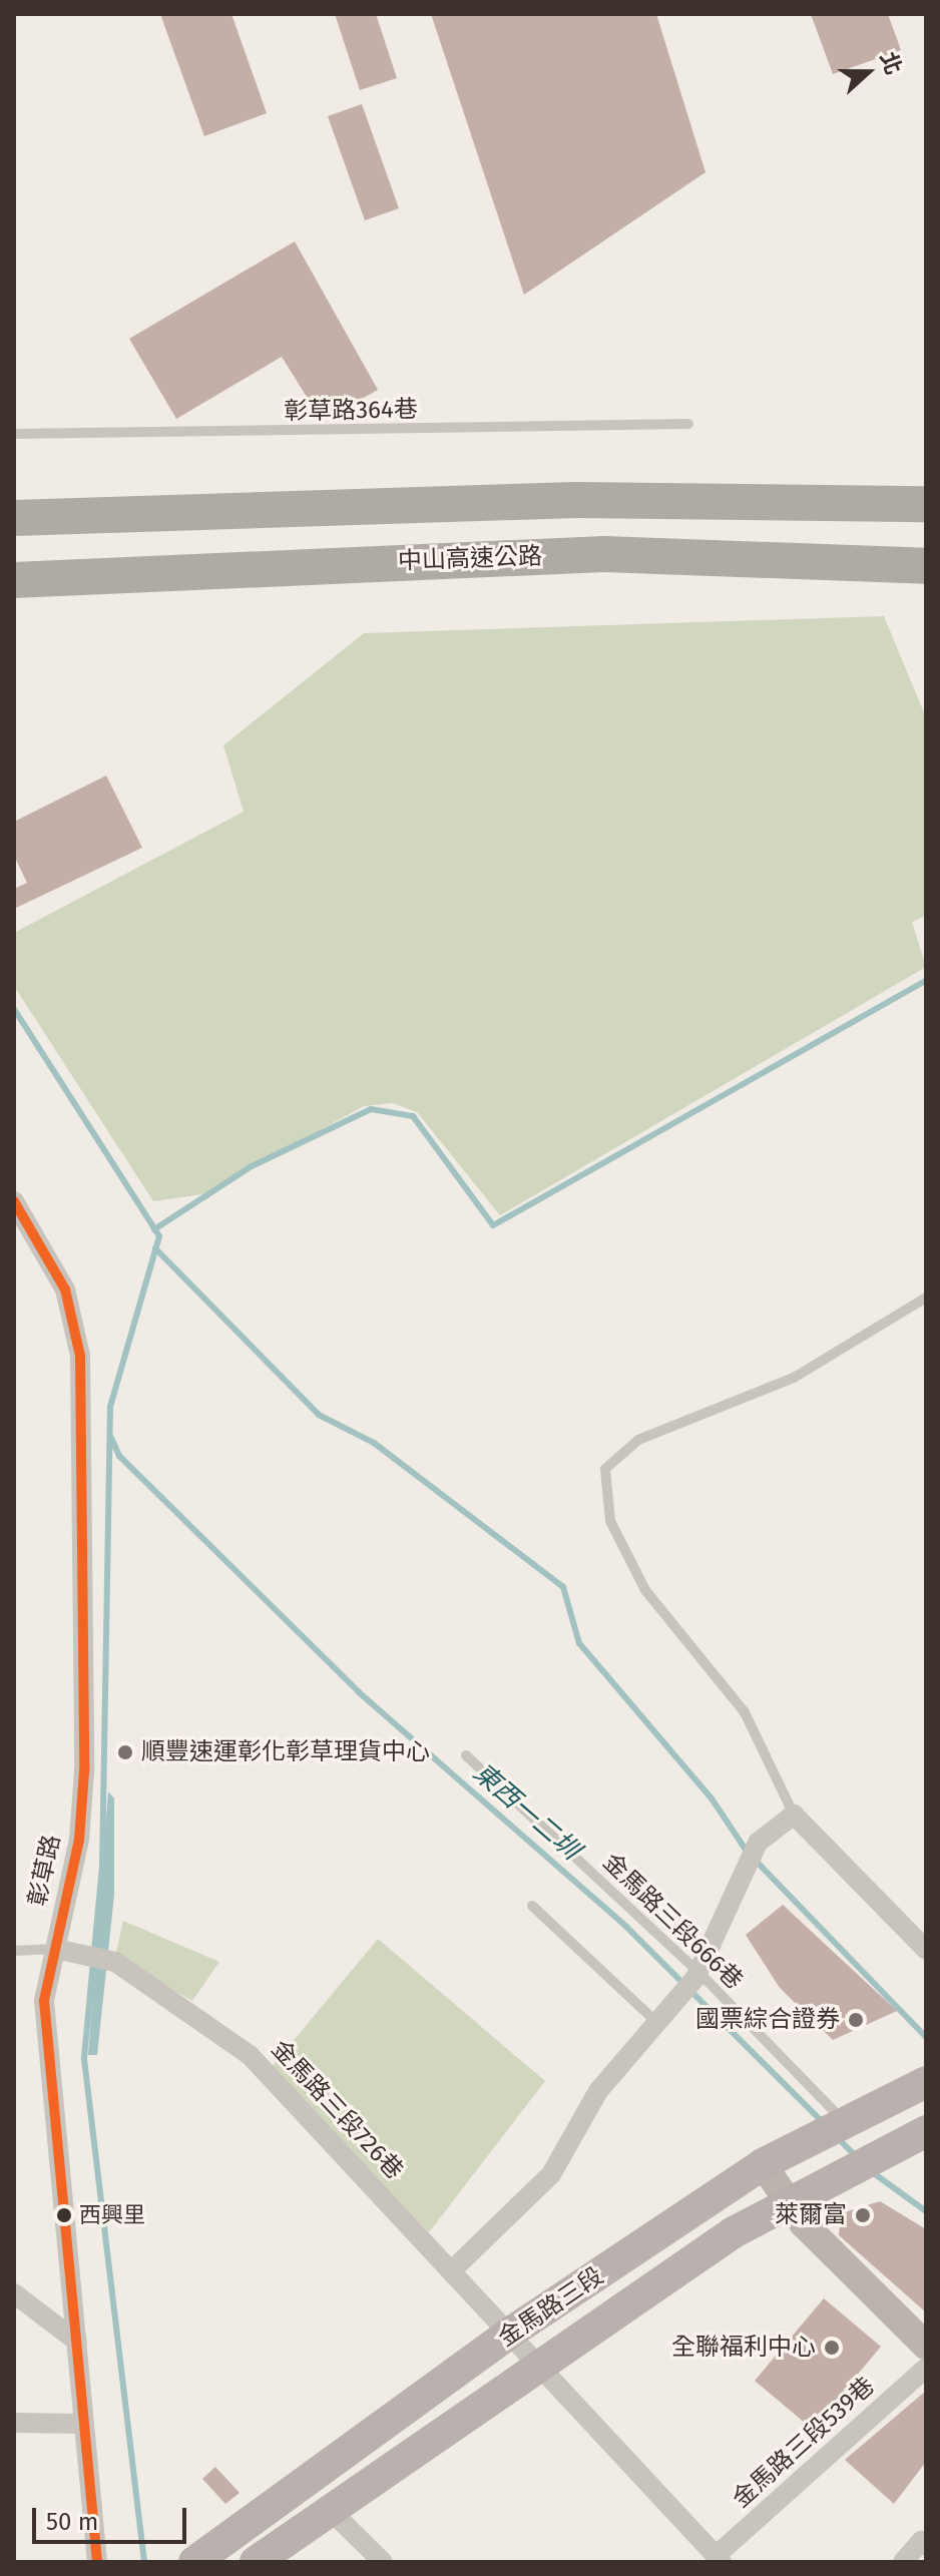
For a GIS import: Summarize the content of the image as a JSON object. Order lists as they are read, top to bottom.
{
  "streets": {
    "highway": ["中山高速公路"],
    "main road": ["金馬路三段"],
    "street": ["彰草路", "金馬路三段726巷", "金馬路三段539巷"],
    "lane": ["彰草路364巷", "金馬路三段666巷"]
  },
  "crossings": [
    ["彰草路", "金馬路三段726巷"],
    ["金馬路三段666巷", "金馬路三段"],
    ["金馬路三段726巷", "金馬路三段"],
    ["金馬路三段726巷", "金馬路三段539巷"],
    ["金馬路三段", "金馬路三段539巷"]
  ],
  "water": ["東西一二圳"],
  "places": [
    "順豐速運彰化彰草理貨中心",
    "國票綜合證券",
    "西興里",
    "萊爾富",
    "全聯福利中心"
  ],
  "scale_bar": "50 m",
  "north": "right"
}
